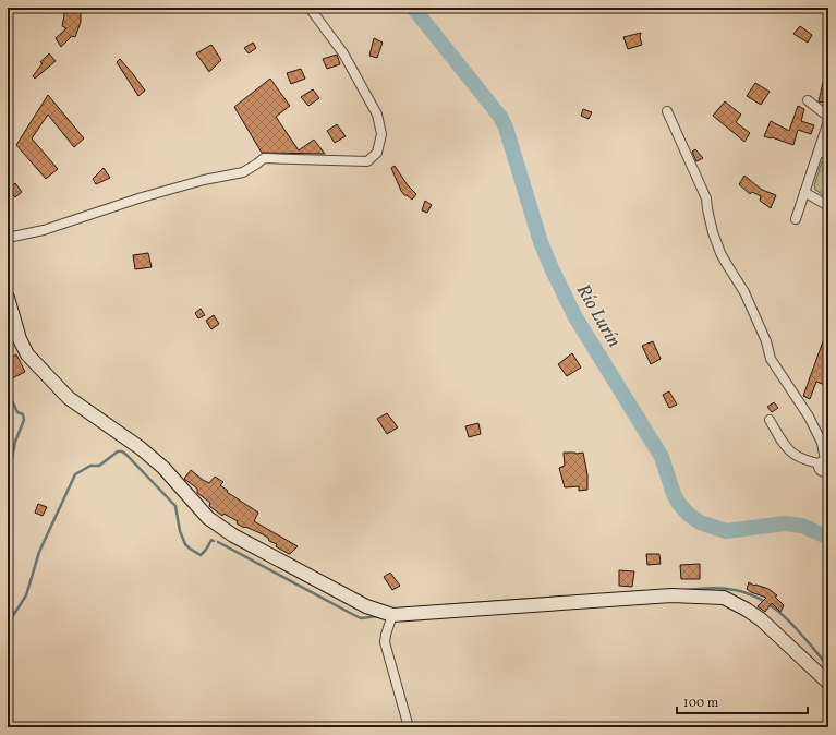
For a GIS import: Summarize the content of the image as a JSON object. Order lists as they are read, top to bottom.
{
  "water": ["Río Lurín"],
  "scale_bar": "100 m"
}
